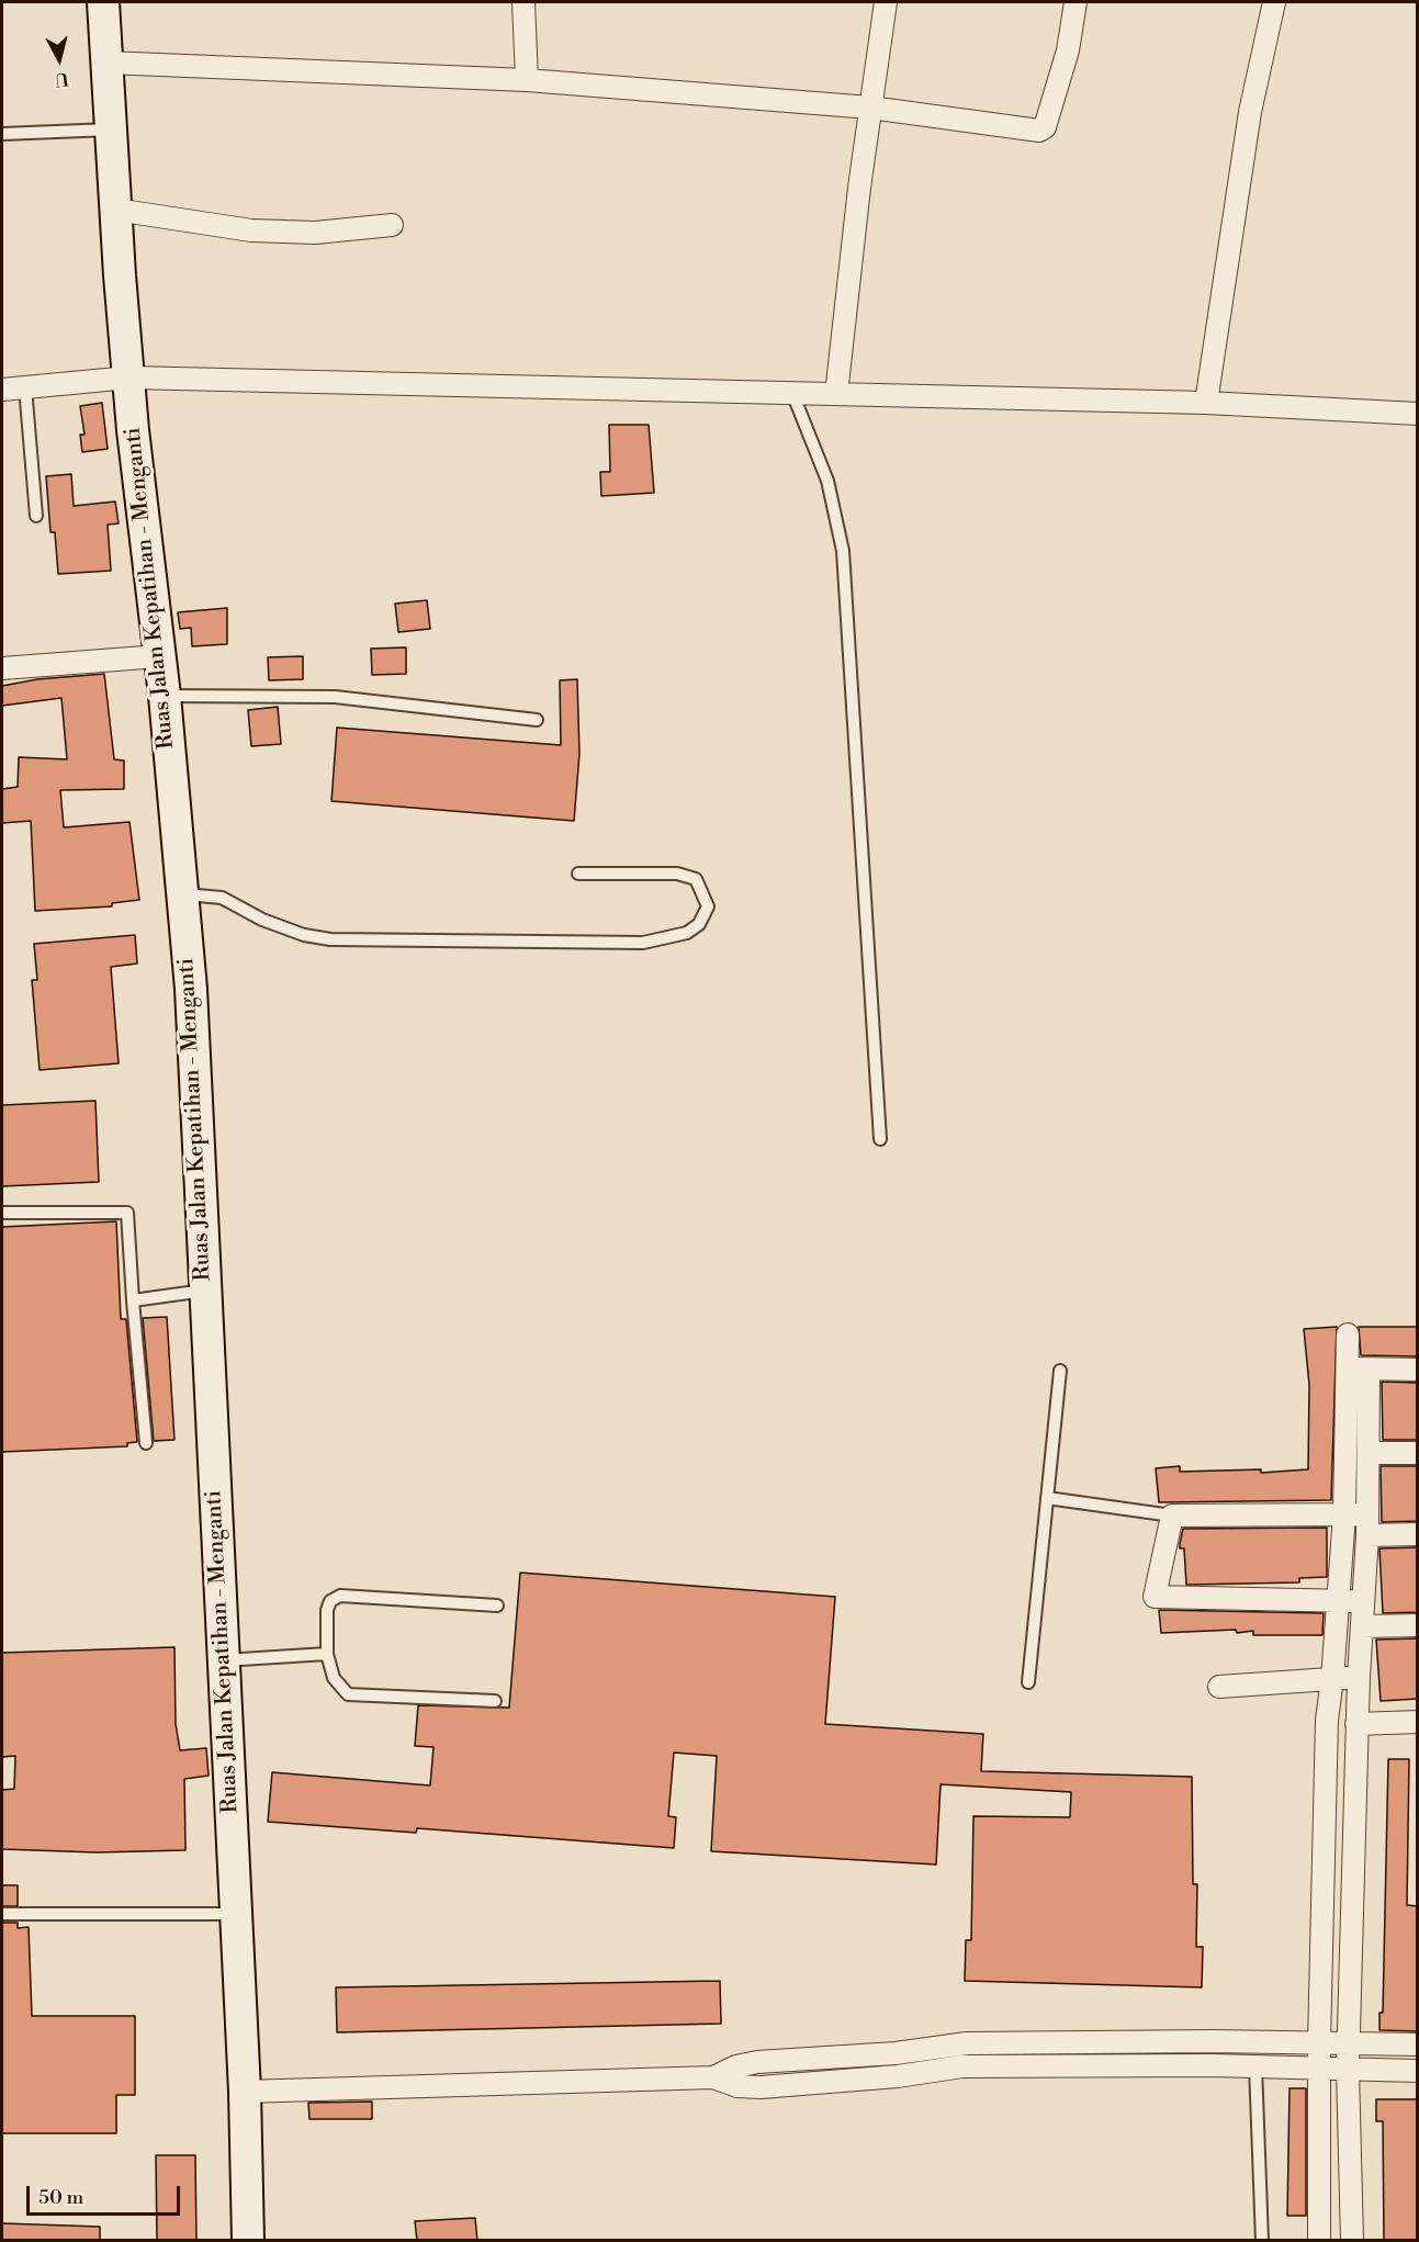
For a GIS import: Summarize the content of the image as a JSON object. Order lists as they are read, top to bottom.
{
  "streets": {
    "main road": ["Ruas Jalan Kepatihan - Menganti"]
  },
  "scale_bar": "50 m",
  "north": "bottom"
}
